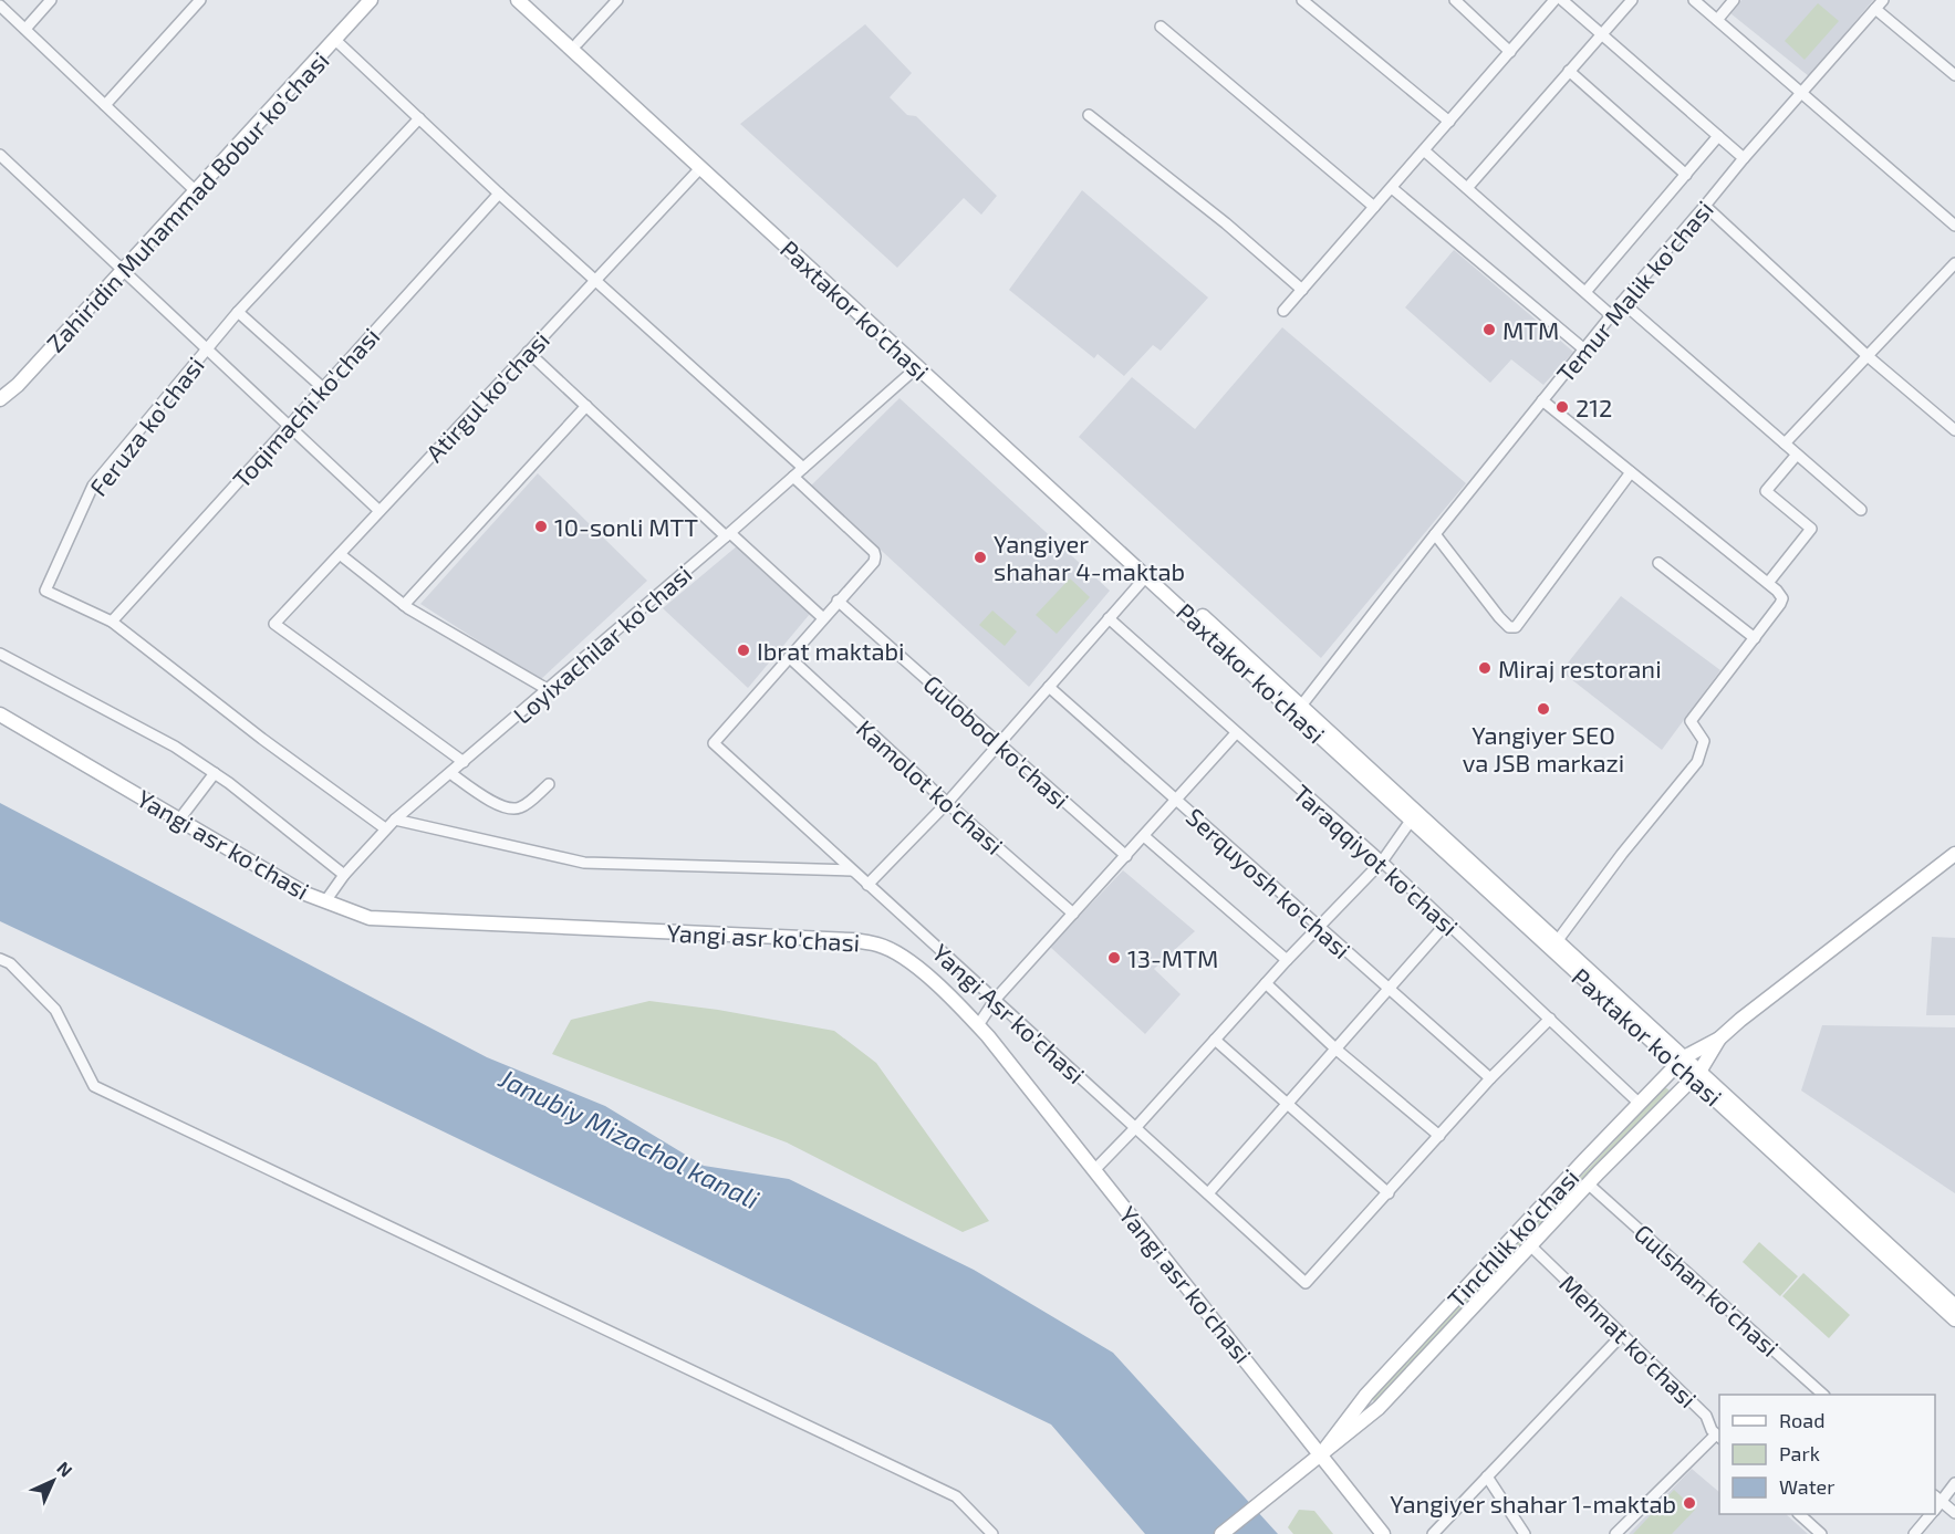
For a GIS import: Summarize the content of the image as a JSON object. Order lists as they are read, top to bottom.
{
  "streets": {
    "main road": [
      "Zahiridin Muhammad Bobur ko'chasi",
      "Paxtakor ko'chasi",
      "Yangi asr ko'chasi",
      "Tinchlik ko'chasi"
    ],
    "street": [
      "Temur Malik ko'chasi",
      "Atirgul ko'chasi",
      "Toqimachi ko'chasi",
      "Feruza ko'chasi",
      "Loyixachilar ko'chasi",
      "Gulobod ko'chasi",
      "Kamolot ko'chasi",
      "Taraqqiyot ko'chasi",
      "Serquyosh ko'chasi",
      "Yangi Asr ko'chasi",
      "Gulshan ko'chasi",
      "Mehnat ko'chasi"
    ]
  },
  "crossings": [
    ["Temur Malik ko'chasi", "Paxtakor ko'chasi"],
    ["Paxtakor ko'chasi", "Atirgul ko'chasi"],
    ["Paxtakor ko'chasi", "Loyixachilar ko'chasi"],
    ["Paxtakor ko'chasi", "Tinchlik ko'chasi"],
    ["Atirgul ko'chasi", "Loyixachilar ko'chasi"],
    ["Toqimachi ko'chasi", "Feruza ko'chasi"],
    ["Feruza ko'chasi", "Loyixachilar ko'chasi"],
    ["Loyixachilar ko'chasi", "Yangi asr ko'chasi"],
    ["Kamolot ko'chasi", "Yangi Asr ko'chasi"],
    ["Yangi asr ko'chasi", "Tinchlik ko'chasi"],
    ["Taraqqiyot ko'chasi", "Tinchlik ko'chasi"],
    ["Tinchlik ko'chasi", "Gulshan ko'chasi"],
    ["Tinchlik ko'chasi", "Mehnat ko'chasi"]
  ],
  "water": ["Janubiy Mizachol kanali"],
  "places": [
    "MTM",
    "212",
    "10-sonli MTT",
    "Yangiyer shahar 4-maktab",
    "Ibrat maktabi",
    "Miraj restorani",
    "Yangiyer SEO va JSB markazi",
    "13-MTM",
    "Yangiyer shahar 1-maktab"
  ],
  "legend": ["Road", "Park", "Water"],
  "north": "top right"
}
